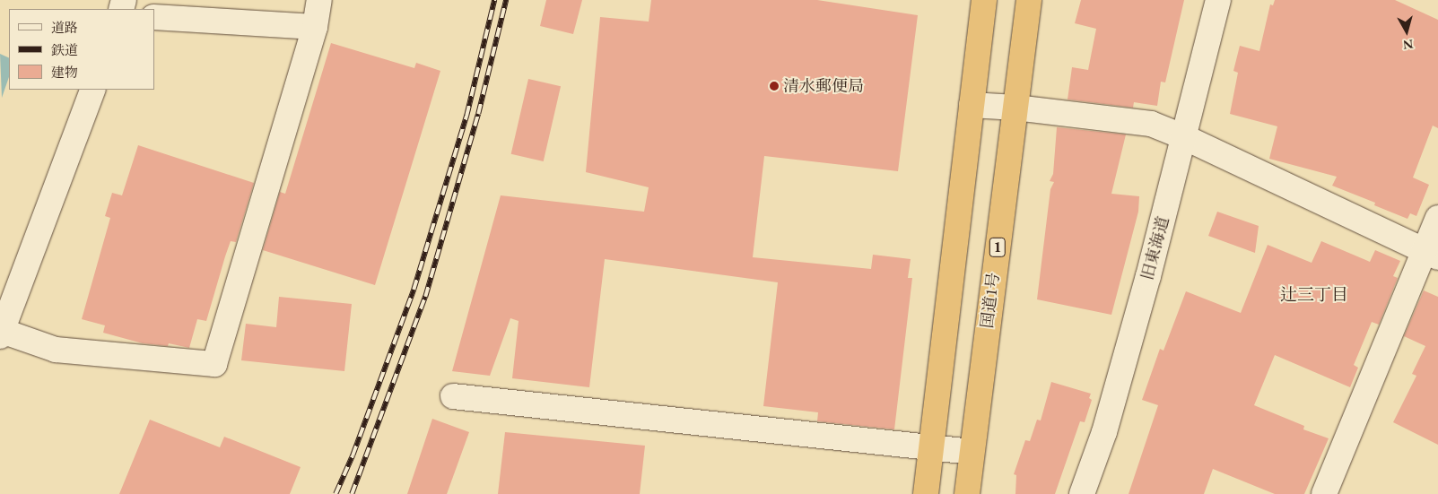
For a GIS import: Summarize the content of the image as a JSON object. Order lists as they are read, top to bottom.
{
  "streets": {
    "highway": ["1", "国道1号"],
    "street": ["旧東海道"]
  },
  "districts": ["辻三丁目"],
  "places": ["清水郵便局"],
  "legend": ["道路", "鉄道", "建物"],
  "north": "bottom"
}
